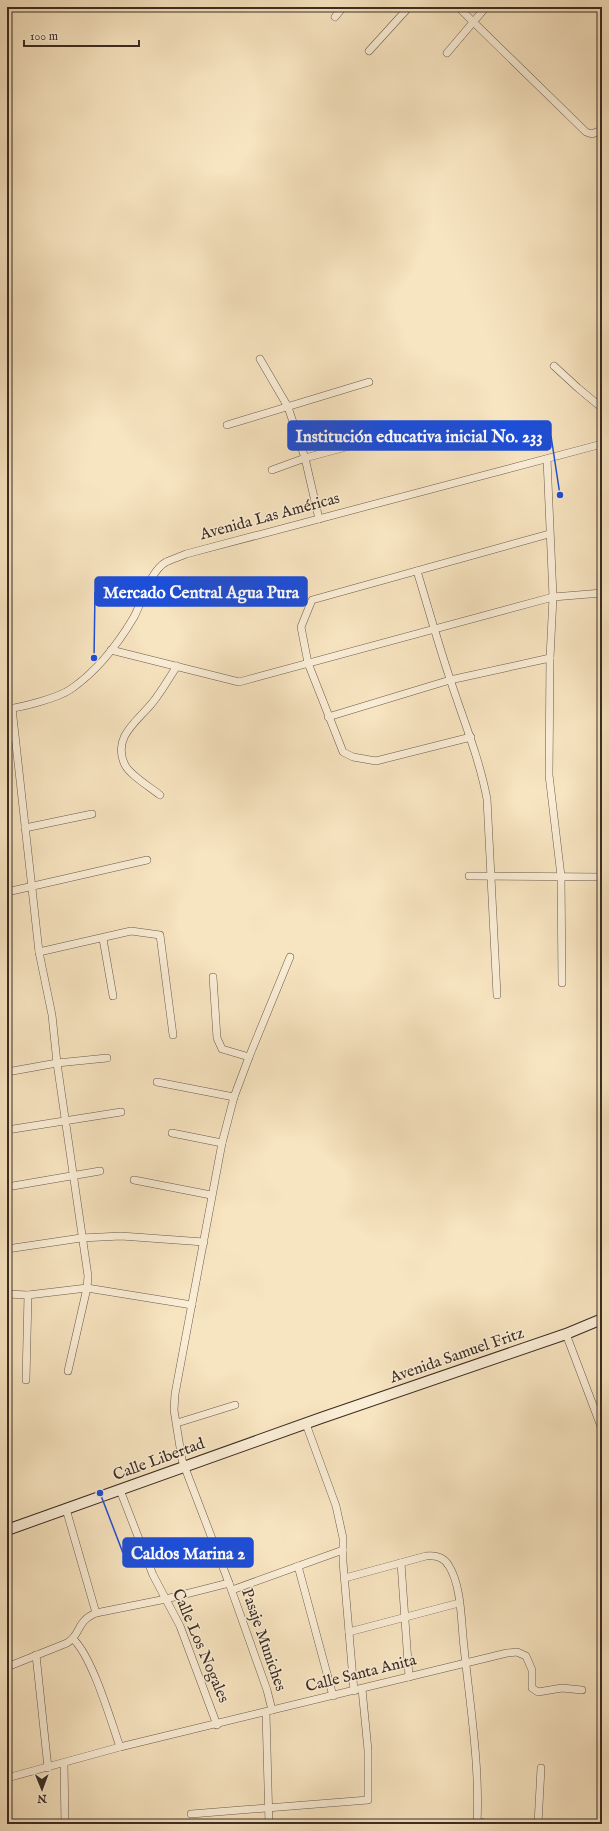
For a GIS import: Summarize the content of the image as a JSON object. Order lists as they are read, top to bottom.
{
  "streets": {
    "street": [
      "Avenida Las Américas",
      "Avenida Samuel Fritz",
      "Calle Libertad",
      "Pasaje Muniches",
      "Calle Los Nogales",
      "Calle Santa Anita"
    ]
  },
  "crossings": [
    ["Avenida Samuel Fritz", "Calle Libertad"],
    ["Calle Libertad", "Pasaje Muniches"],
    ["Calle Libertad", "Calle Los Nogales"],
    ["Pasaje Muniches", "Calle Santa Anita"],
    ["Calle Los Nogales", "Calle Santa Anita"]
  ],
  "places": ["Institución educativa inicial No. 233", "Mercado Central Agua Pura", "Caldos Marina 2"],
  "scale_bar": "100 m",
  "north": "bottom"
}
